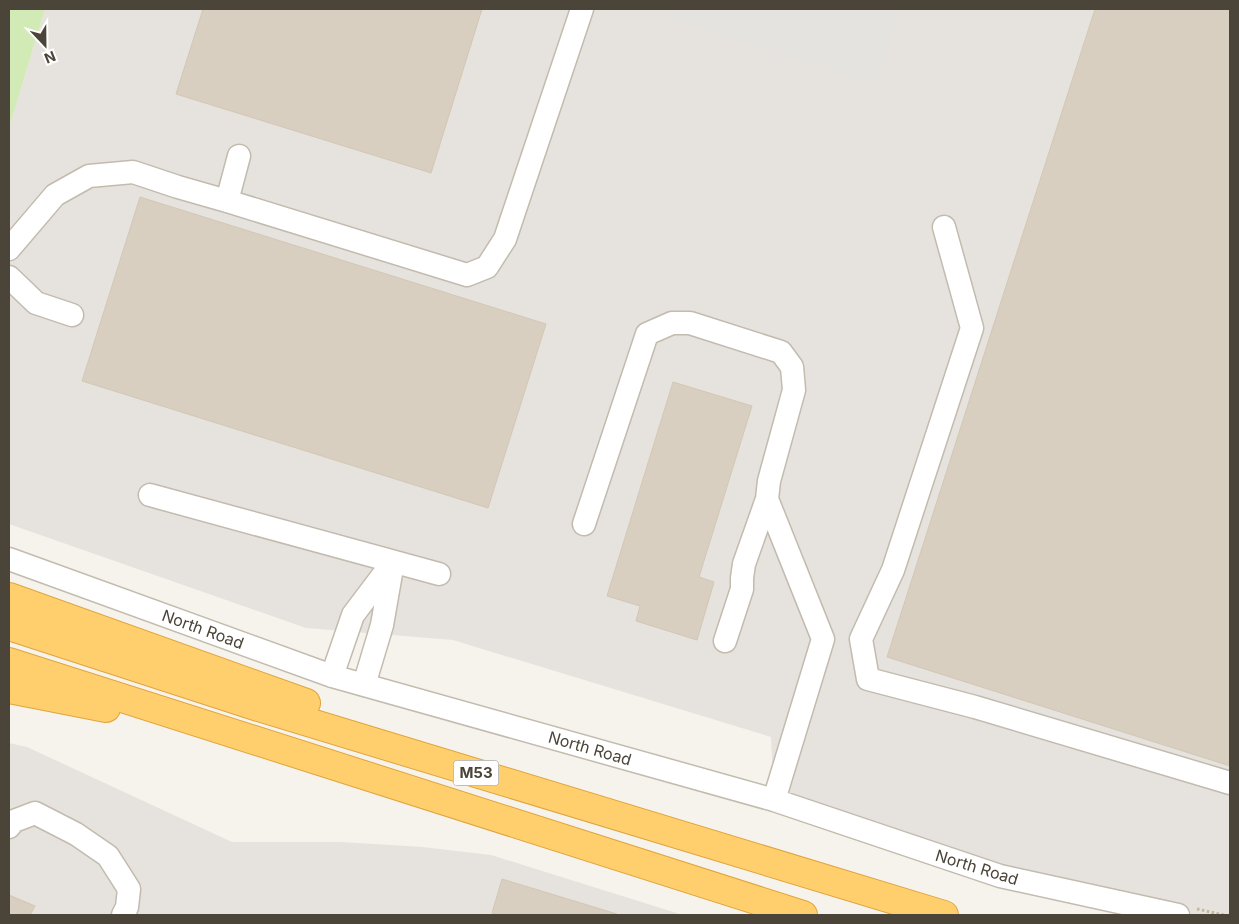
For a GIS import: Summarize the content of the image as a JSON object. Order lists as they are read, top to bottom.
{
  "streets": {
    "highway": ["M53"],
    "street": ["North Road"]
  },
  "north": "bottom"
}
